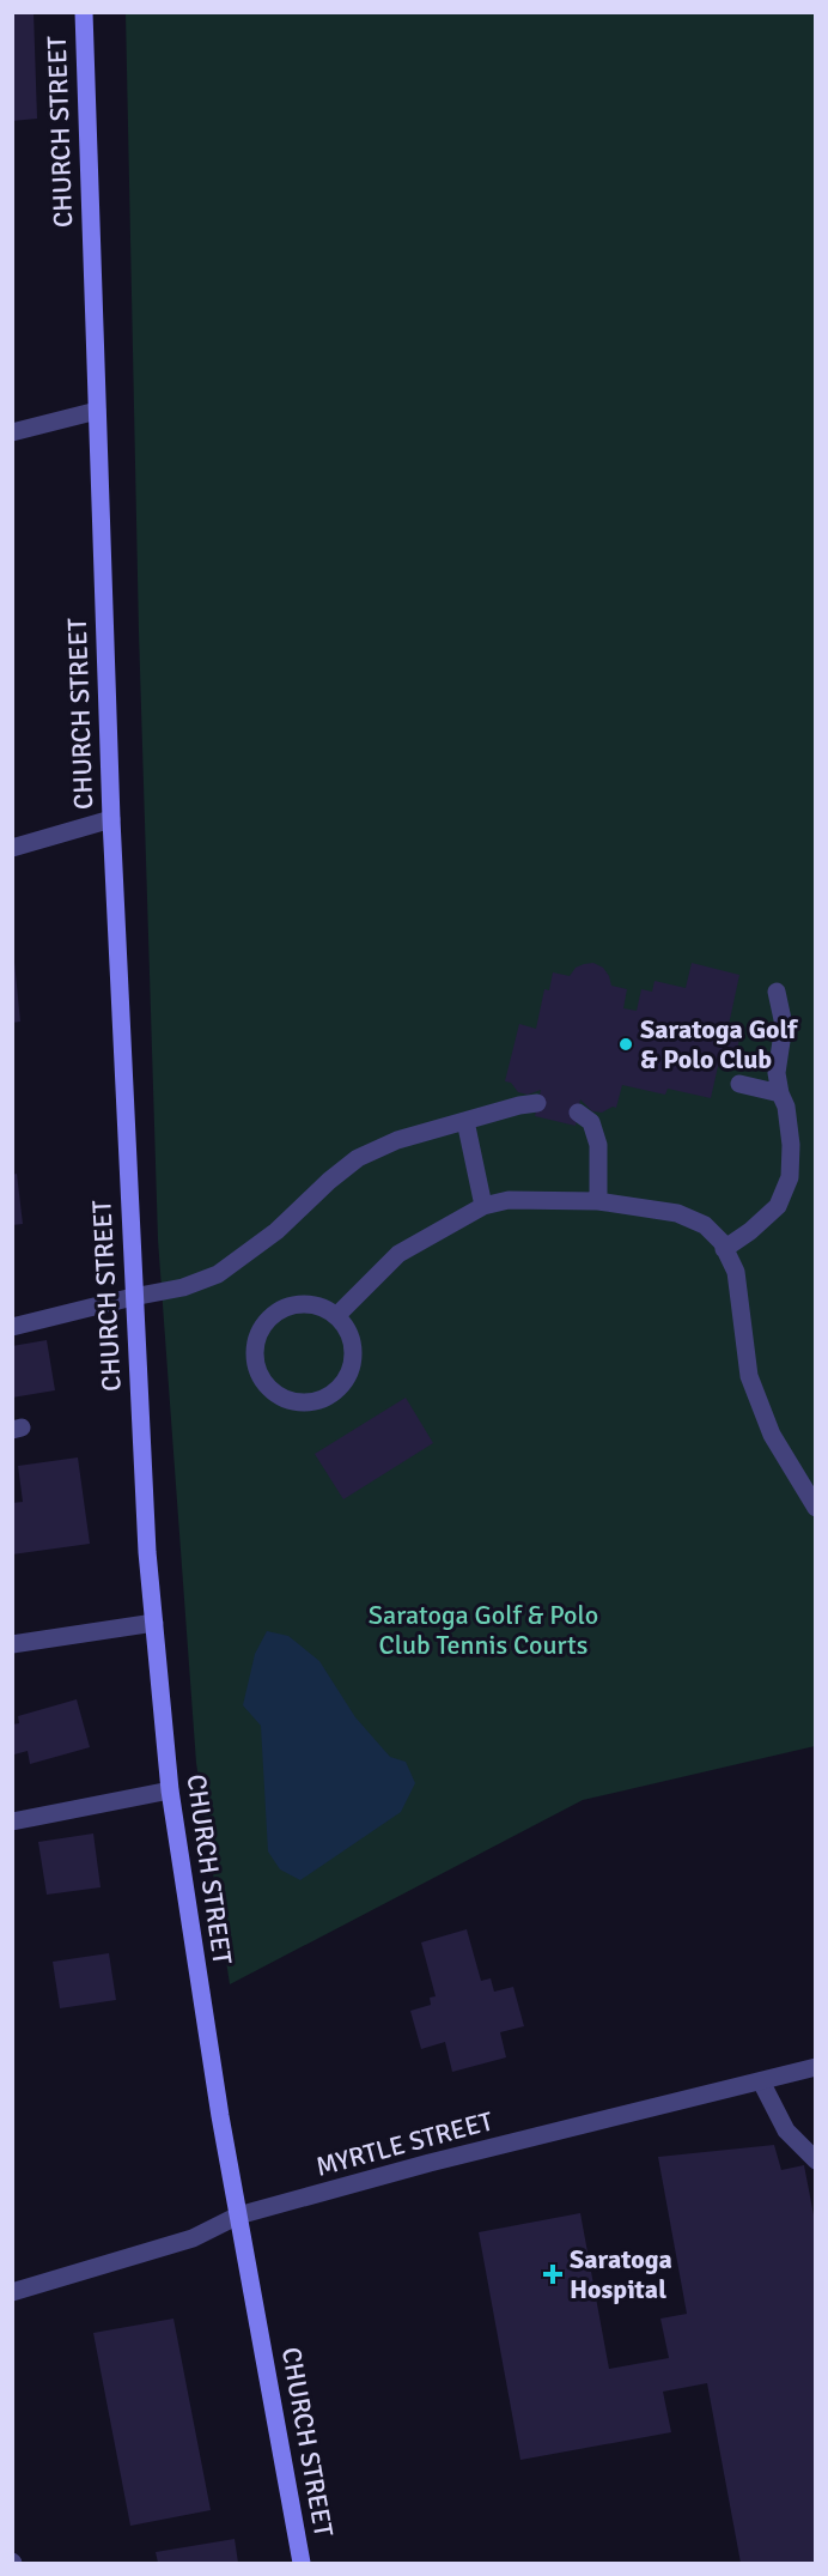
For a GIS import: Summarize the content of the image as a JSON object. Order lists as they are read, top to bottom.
{
  "streets": {
    "main road": ["CHURCH STREET"],
    "street": ["MYRTLE STREET"]
  },
  "crossings": [
    ["CHURCH STREET", "MYRTLE STREET"]
  ],
  "parks": ["Saratoga Golf & Polo Club Tennis Courts"],
  "places": {
    "other": ["Saratoga Golf & Polo Club"],
    "health": ["Saratoga Hospital"]
  }
}
